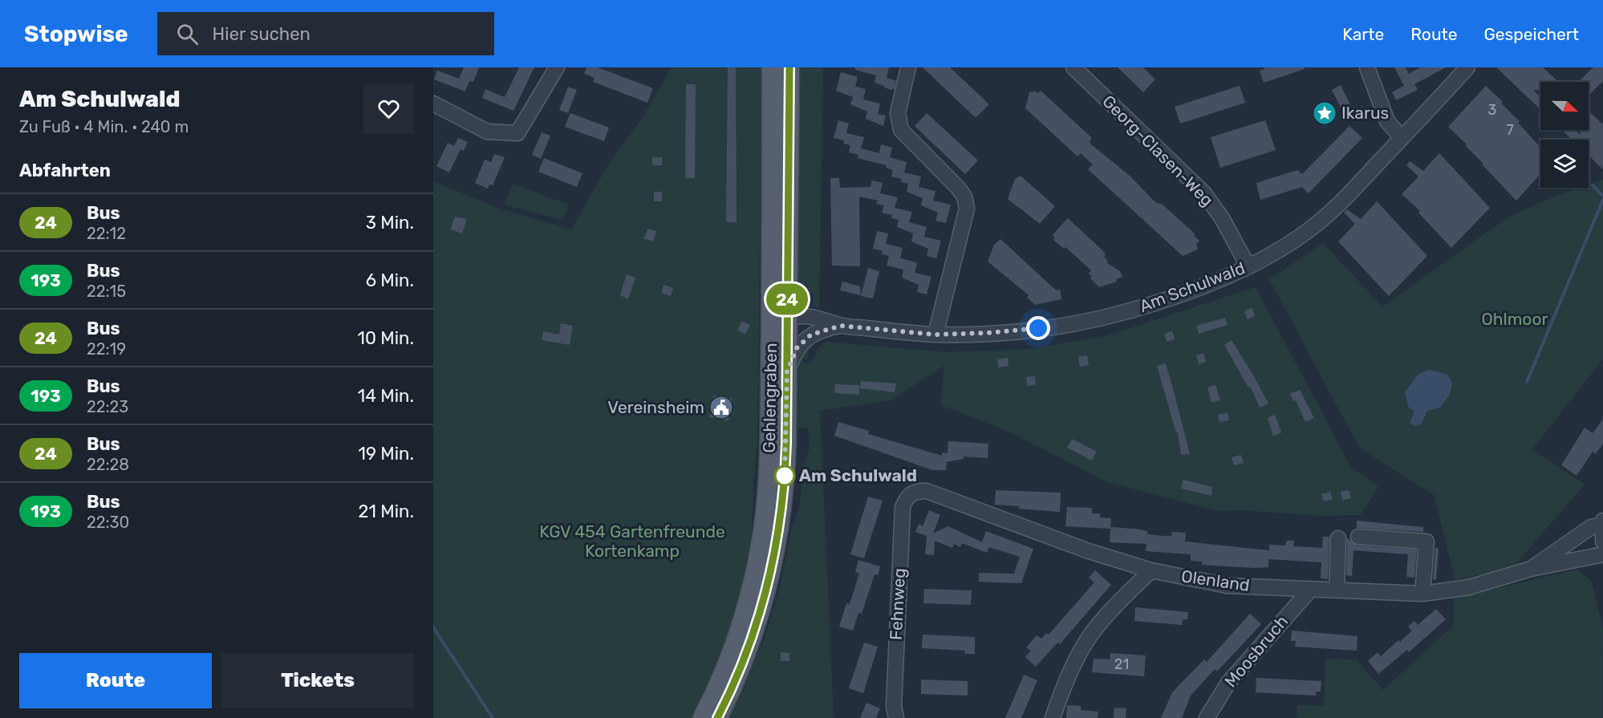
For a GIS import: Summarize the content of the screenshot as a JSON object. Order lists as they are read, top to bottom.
{
  "streets": {
    "main road": ["Gehlengraben"],
    "street": [
      "Georg-Clasen-Weg",
      "Am Schulwald",
      "Olenland",
      "Fehnweg",
      "Moosbruch"
    ]
  },
  "crossings": [
    ["Georg-Clasen-Weg", "Am Schulwald"],
    ["Am Schulwald", "Gehlengraben"],
    ["Olenland", "Fehnweg"],
    ["Olenland", "Moosbruch"]
  ],
  "parks": ["Ohlmoor", "KGV 454 Gartenfreunde Kortenkamp"],
  "places": {
    "place": ["Ikarus"],
    "public building": ["Vereinsheim"],
    "other": ["Am Schulwald"]
  },
  "lines": ["bus line 24"],
  "house_numbers": ["3", "7", "21"],
  "north": "right",
  "page": {
    "header": "Stopwise",
    "search": "Hier suchen",
    "nav": ["Karte", "Route", "Gespeichert"],
    "heading": [
      ["Am Schulwald", "Zu Fuß · 4 Min. · 240 m"],
      "Abfahrten"
    ],
    "on_map": "24",
    "list": [
      {
        "mark": "24",
        "name": "Bus",
        "note": "22:12",
        "value": "3 Min."
      },
      {
        "mark": "193",
        "name": "Bus",
        "note": "22:15",
        "value": "6 Min."
      },
      {
        "mark": "24",
        "name": "Bus",
        "note": "22:19",
        "value": "10 Min."
      },
      {
        "mark": "193",
        "name": "Bus",
        "note": "22:23",
        "value": "14 Min."
      },
      {
        "mark": "24",
        "name": "Bus",
        "note": "22:28",
        "value": "19 Min."
      },
      {
        "mark": "193",
        "name": "Bus",
        "note": "22:30",
        "value": "21 Min."
      }
    ],
    "buttons": ["Route", "Tickets"]
  }
}
